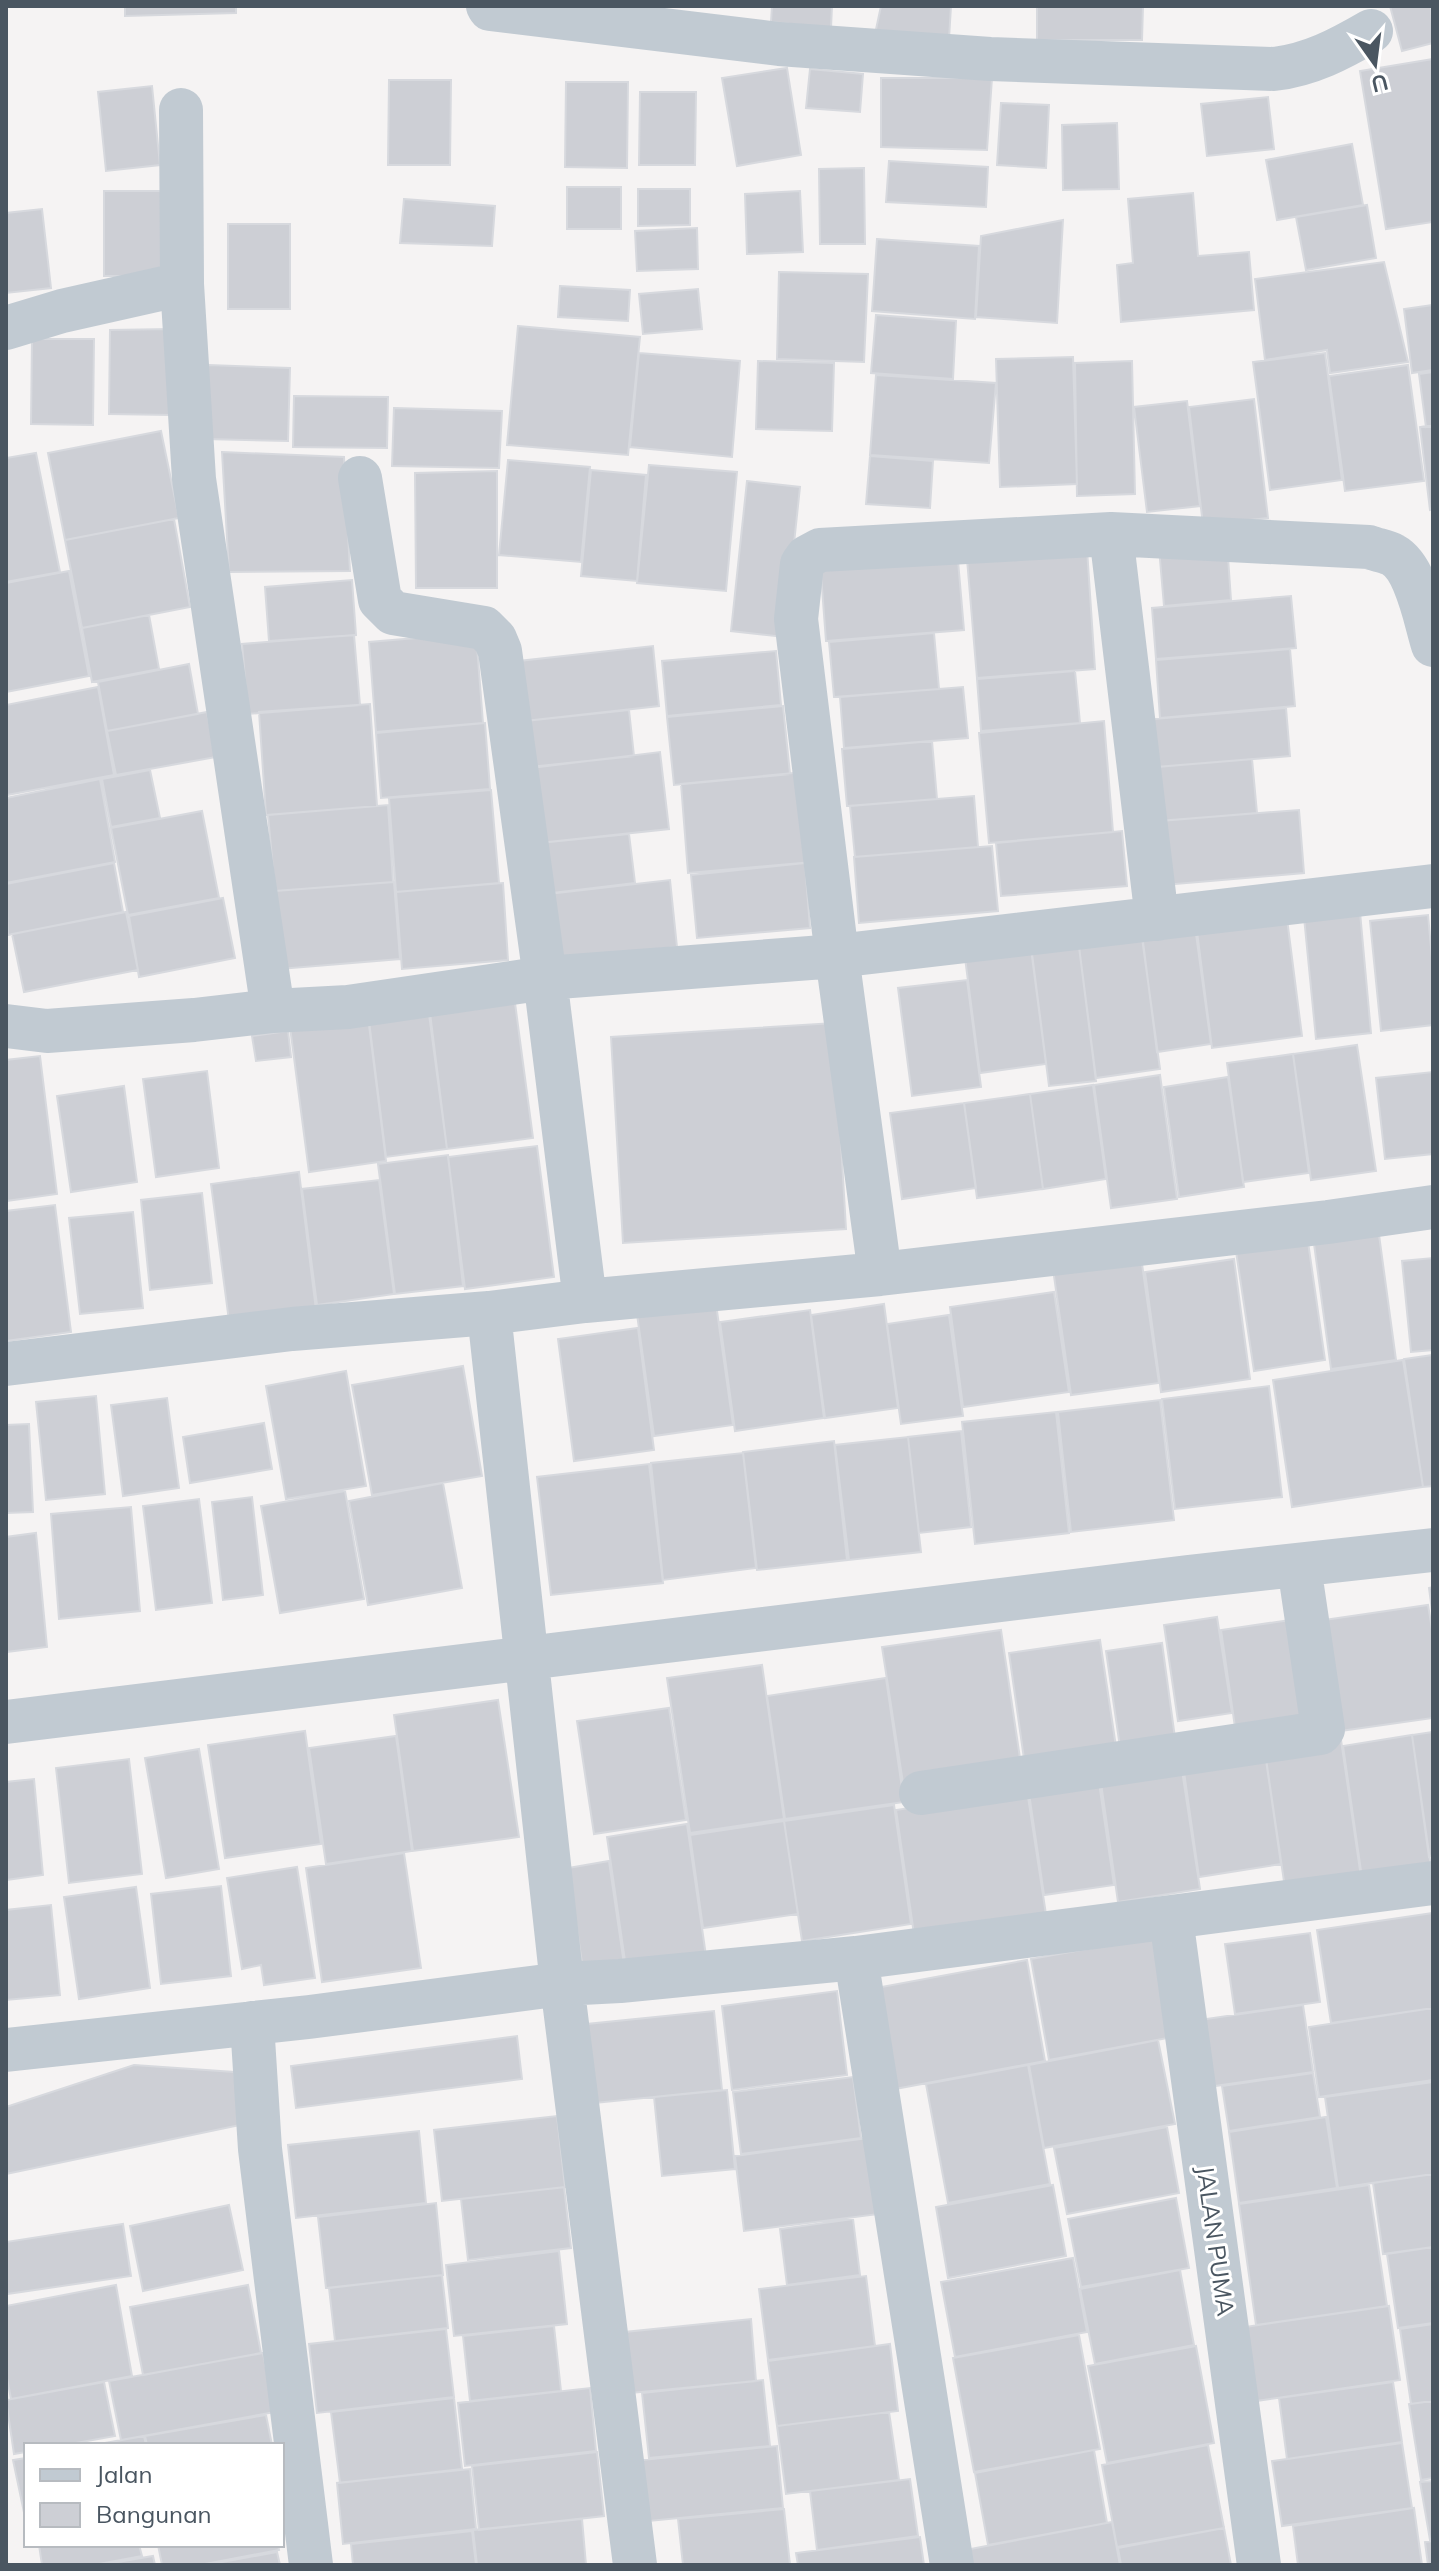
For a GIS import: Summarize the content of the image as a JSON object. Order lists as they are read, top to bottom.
{
  "streets": {
    "street": ["JALAN PUMA"]
  },
  "legend": ["Jalan", "Bangunan"],
  "north": "bottom"
}
